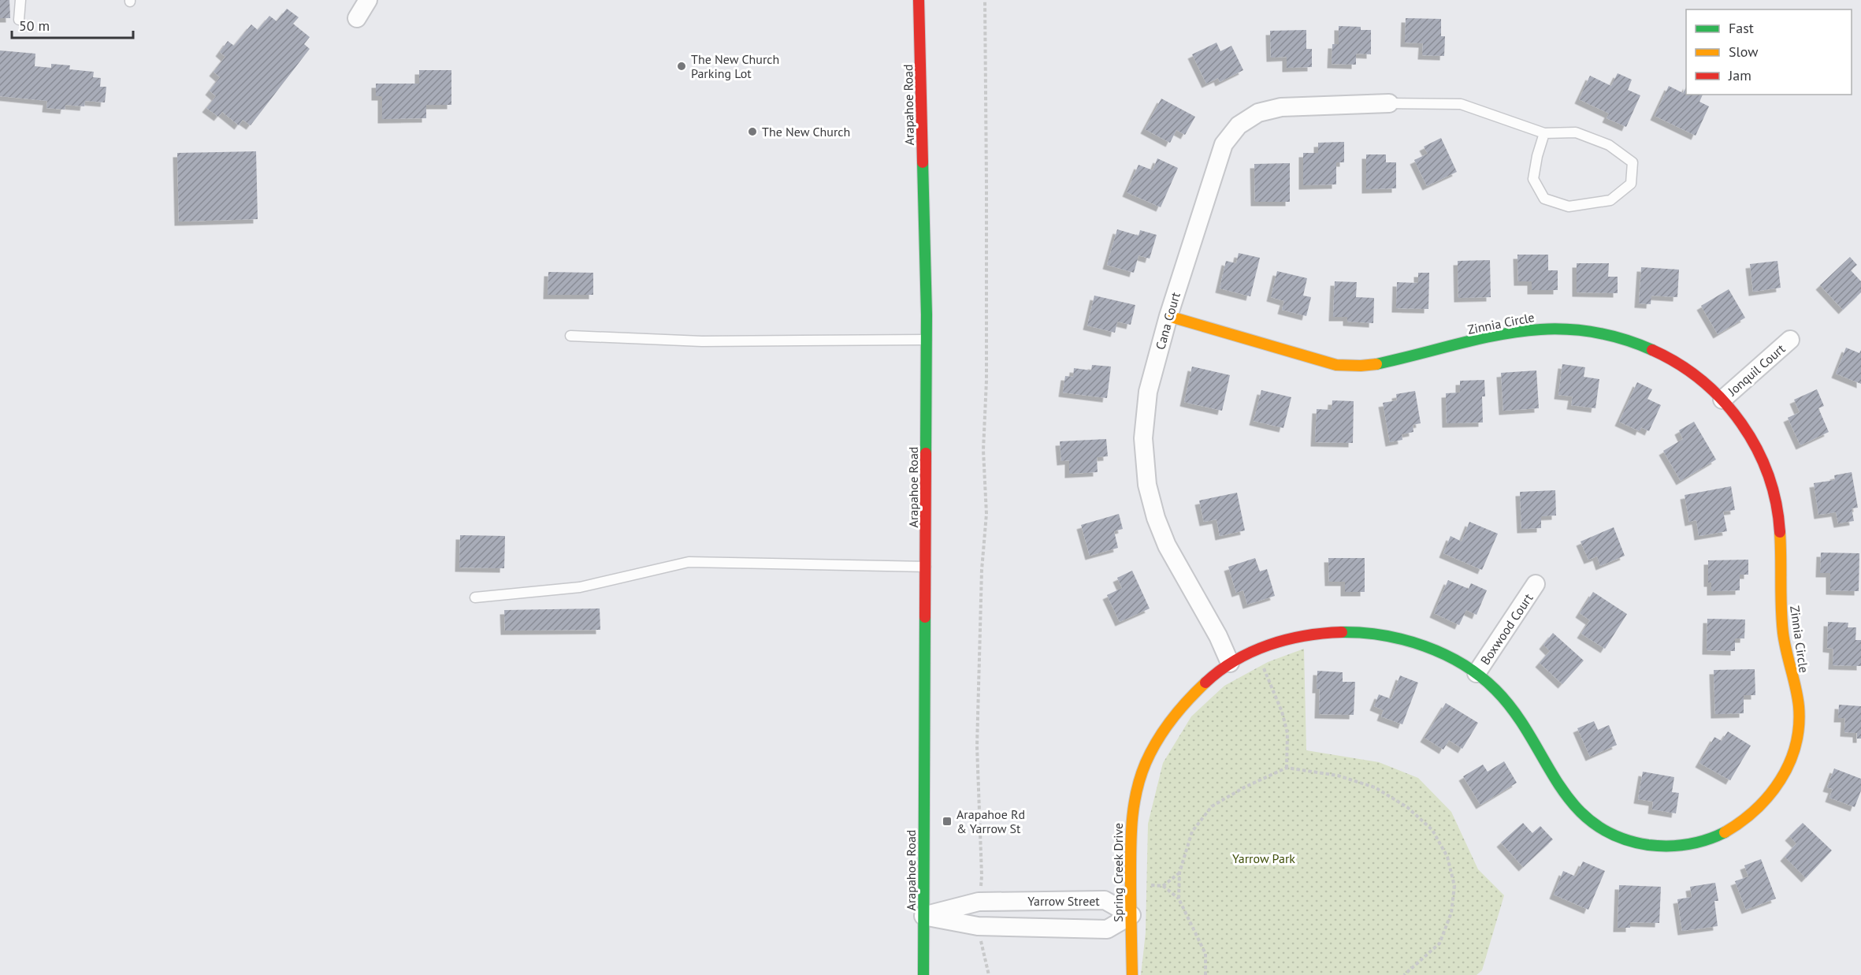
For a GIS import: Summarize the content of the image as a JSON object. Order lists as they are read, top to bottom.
{
  "streets": {
    "street": [
      "Arapahoe Road",
      "Cana Court",
      "Zinnia Circle",
      "Jonquil Court",
      "Boxwood Court",
      "Spring Creek Drive",
      "Yarrow Street"
    ]
  },
  "crossings": [
    ["Arapahoe Road", "Yarrow Street"],
    ["Cana Court", "Zinnia Circle"],
    ["Cana Court", "Spring Creek Drive"],
    ["Zinnia Circle", "Jonquil Court"],
    ["Zinnia Circle", "Boxwood Court"],
    ["Zinnia Circle", "Spring Creek Drive"],
    ["Spring Creek Drive", "Yarrow Street"]
  ],
  "parks": ["Yarrow Park"],
  "places": {
    "other": ["The New Church Parking Lot", "The New Church"],
    "transit": ["Arapahoe Rd & Yarrow St"]
  },
  "legend": ["Fast", "Slow", "Jam"],
  "scale_bar": "50 m"
}
